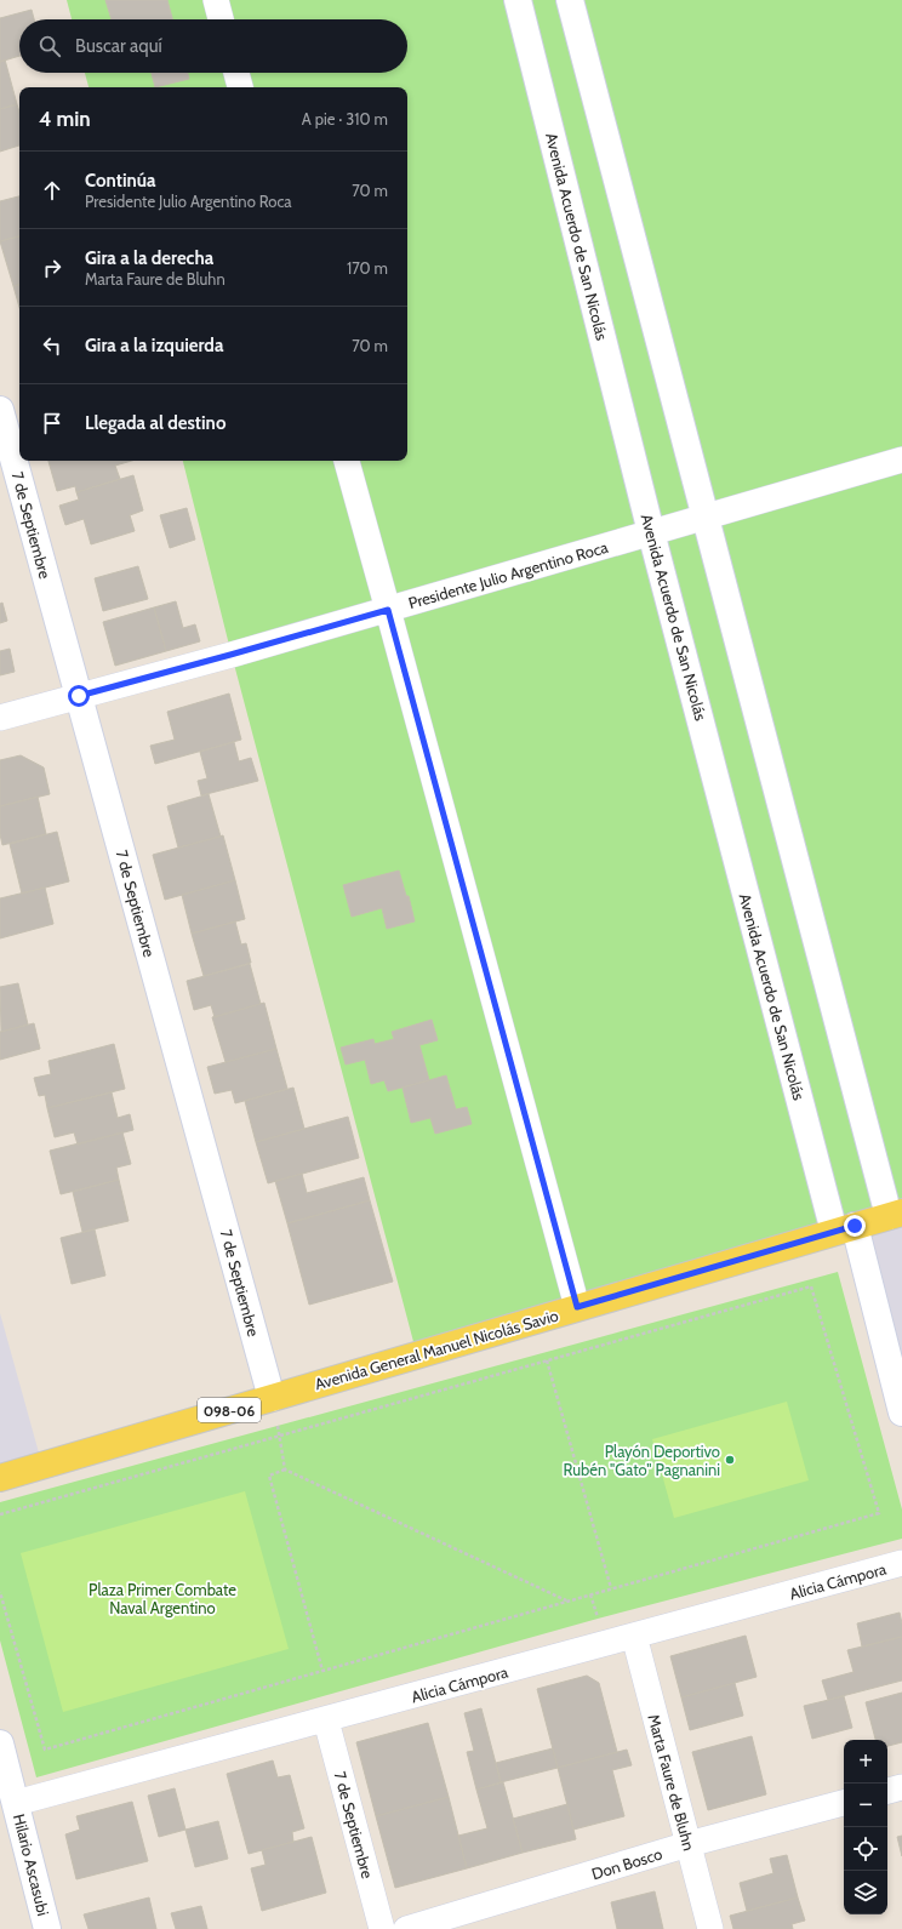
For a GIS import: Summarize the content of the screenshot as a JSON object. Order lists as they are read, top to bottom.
{
  "streets": {
    "main road": ["Avenida General Manuel Nicolás Savio", "098-06"],
    "street": [
      "Avenida Acuerdo de San Nicolás",
      "7 de Septiembre",
      "Presidente Julio Argentino Roca",
      "Alicia Cámpora",
      "Marta Faure de Bluhn",
      "Don Bosco",
      "Hilario Ascasubi"
    ]
  },
  "crossings": [
    ["Avenida Acuerdo de San Nicolás", "Presidente Julio Argentino Roca"],
    ["Avenida Acuerdo de San Nicolás", "Avenida General Manuel Nicolás Savio"],
    ["7 de Septiembre", "Presidente Julio Argentino Roca"],
    ["7 de Septiembre", "Avenida General Manuel Nicolás Savio"],
    ["7 de Septiembre", "Alicia Cámpora"],
    ["Alicia Cámpora", "Marta Faure de Bluhn"],
    ["Alicia Cámpora", "Hilario Ascasubi"],
    ["Marta Faure de Bluhn", "Don Bosco"]
  ],
  "parks": ["Plaza Primer Combate Naval Argentino"],
  "places": ["Playón Deportivo Rubén \"Gato\" Pagnanini"],
  "page": {
    "search": "Buscar aquí",
    "heading": ["4 min", "A pie · 310 m"],
    "list": [
      ["Continúa", "Presidente Julio Argentino Roca", "70 m"],
      ["Gira a la derecha", "Marta Faure de Bluhn", "170 m"],
      ["Gira a la izquierda", "70 m"],
      "Llegada al destino"
    ],
    "map_buttons": ["+", "−"]
  }
}
